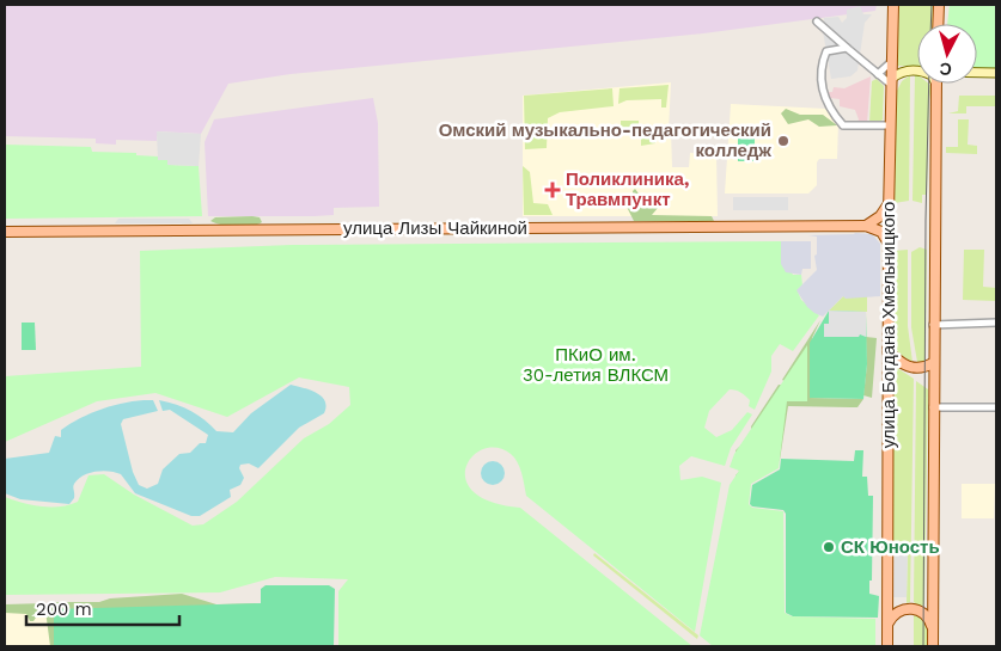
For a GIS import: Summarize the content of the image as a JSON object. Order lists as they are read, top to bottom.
{
  "streets": {
    "main road": ["улица Лизы Чайкиной", "улица Богдана Хмельницкого"]
  },
  "parks": ["ПКиО им. 30-летия ВЛКСМ"],
  "places": {
    "other": ["Омский музыкально-педагогический колледж", "СК Юность"],
    "health": ["Поликлиника, Травмпункт"]
  },
  "scale_bar": "200 m",
  "north": "bottom"
}
